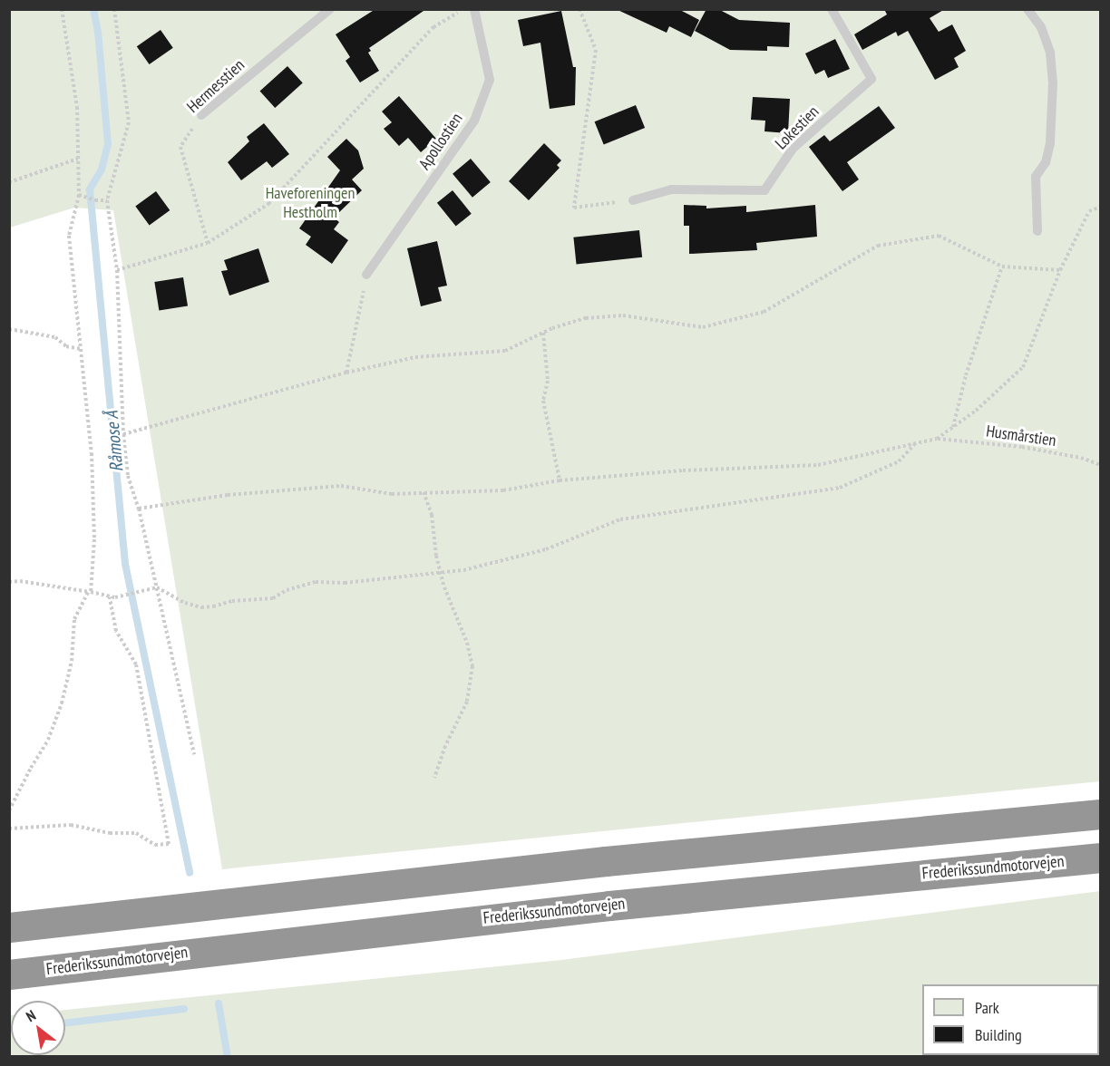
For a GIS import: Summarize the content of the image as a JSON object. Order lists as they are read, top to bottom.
{
  "streets": {
    "highway": ["Frederikssundmotorvejen"],
    "lane": ["Hermesstien", "Lokestien", "Apollostien"],
    "path": ["Husmårstien"]
  },
  "water": ["Råmose Å"],
  "parks": ["Haveforeningen Hestholm"],
  "legend": ["Park", "Building"],
  "north": "top left"
}
